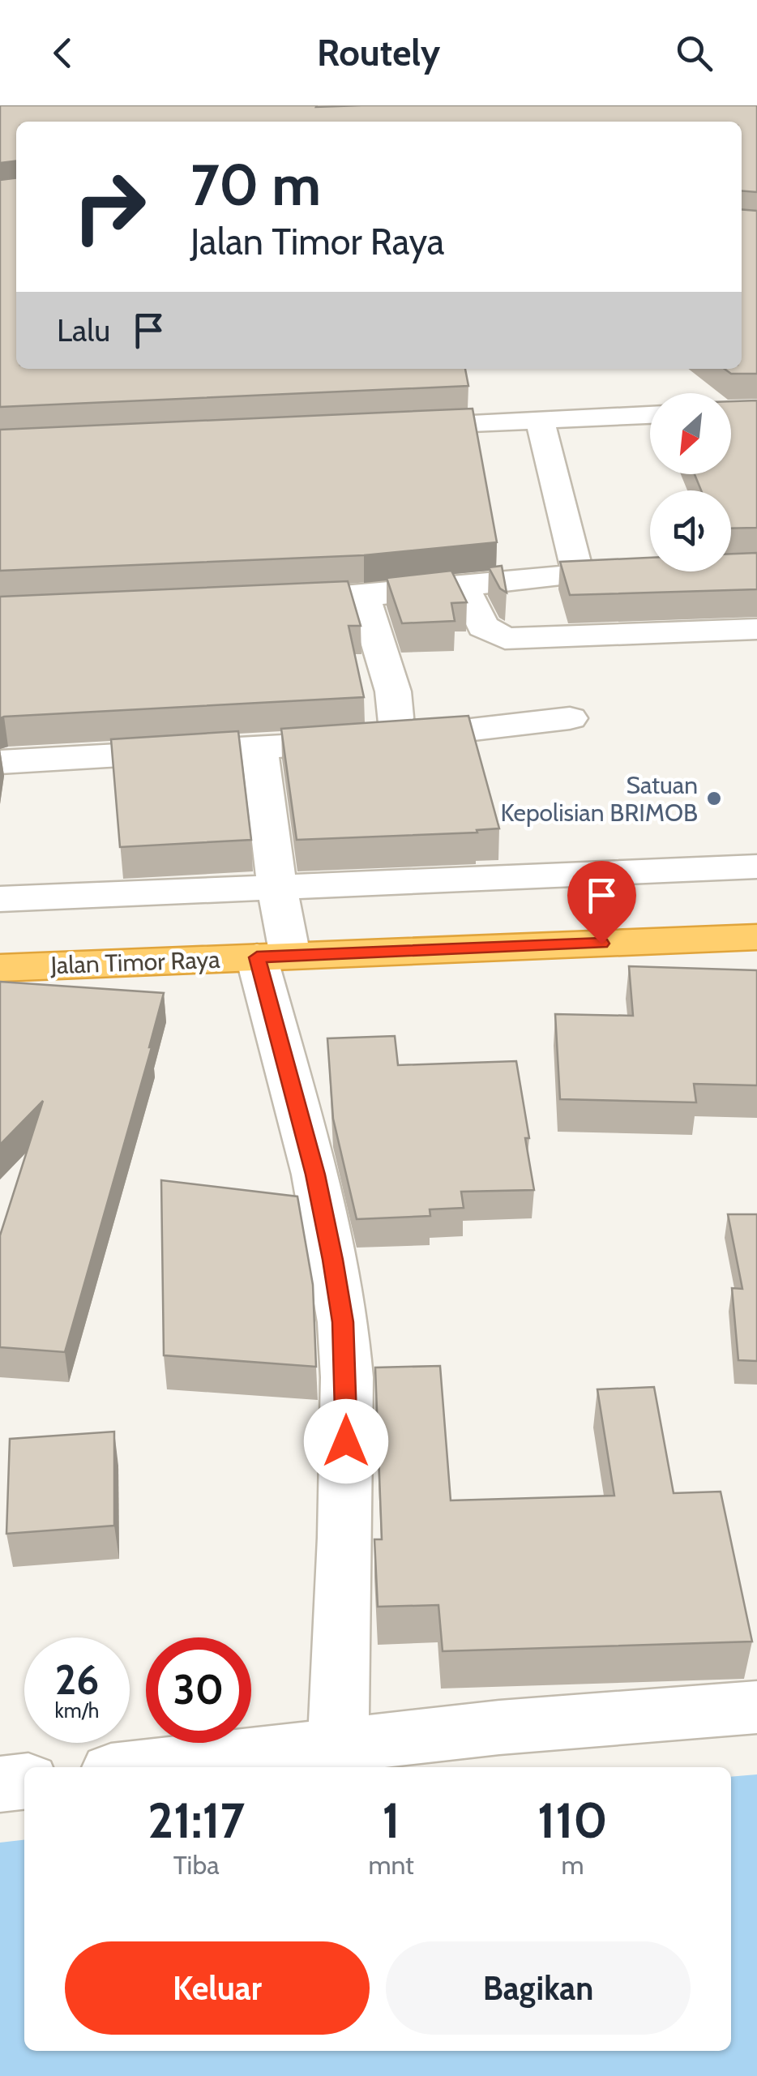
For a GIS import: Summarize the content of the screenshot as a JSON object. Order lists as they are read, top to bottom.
{
  "streets": {
    "highway": ["Jalan Timor Raya"]
  },
  "places": ["Satuan Kepolisian BRIMOB"],
  "north": "bottom left",
  "page": {
    "header": "Routely",
    "turn": ["70 m", "Jalan Timor Raya"],
    "then": "Lalu",
    "speed": "26 km/h",
    "limit": "30",
    "eta": [
      "21:17",
      "Tiba",
      "1",
      "mnt",
      "110",
      "m"
    ],
    "buttons": ["Keluar", "Bagikan"]
  }
}
